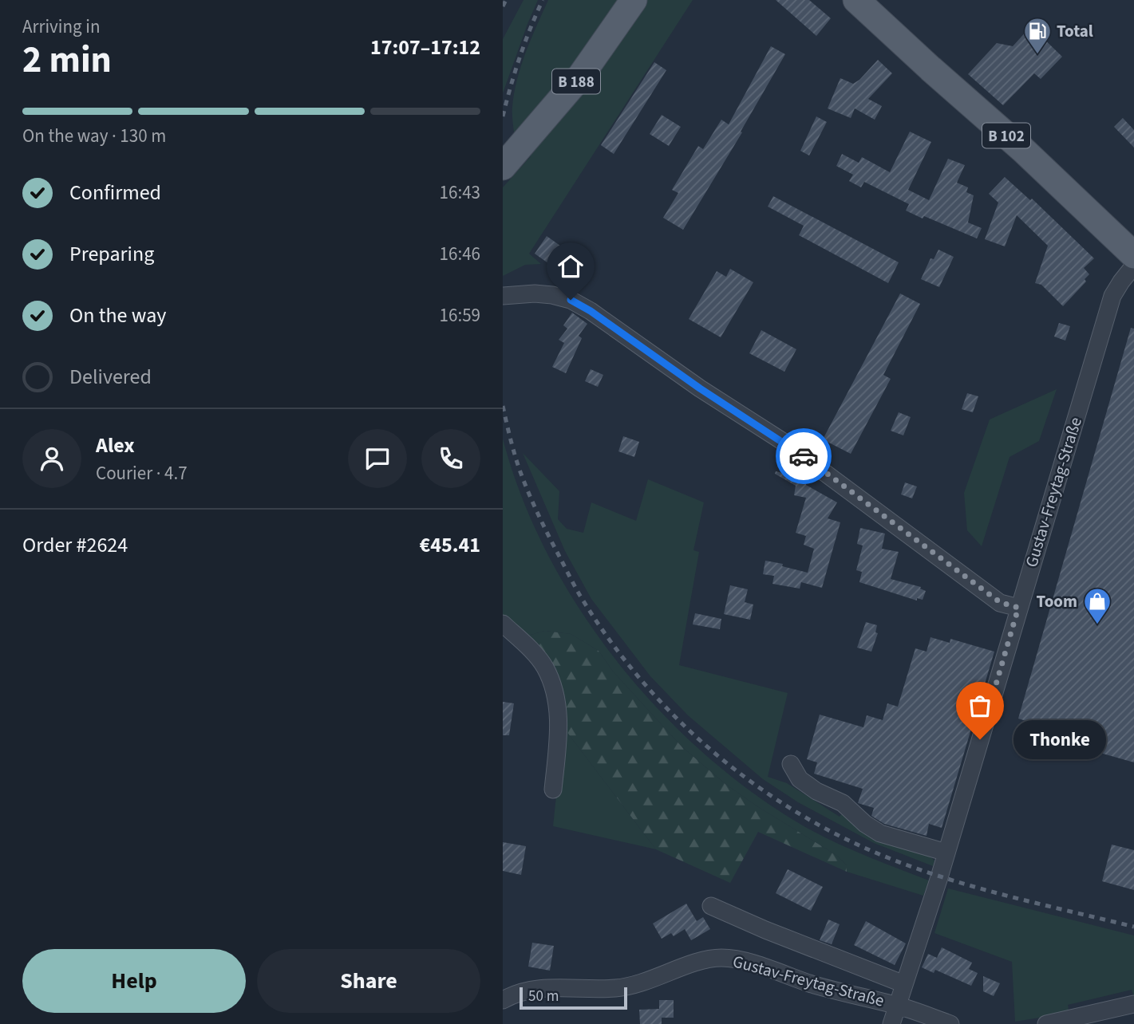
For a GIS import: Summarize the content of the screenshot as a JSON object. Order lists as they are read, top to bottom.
{
  "streets": {
    "main road": ["B 188", "B 102"],
    "street": ["Gustav-Freytag-Straße"]
  },
  "places": {
    "fuel station": ["Total"],
    "shop": ["Toom"],
    "other": ["Thonke"]
  },
  "scale_bar": "50 m",
  "page": {
    "heading": ["2 min", "Arriving in", "17:07–17:12"],
    "panel": [
      "Alex",
      "Courier · 4.7",
      "Order #2624",
      "€45.41"
    ],
    "bar": "On the way · 130 m",
    "list": [
      ["Confirmed", "16:43"],
      ["Preparing", "16:46"],
      ["On the way", "16:59"],
      "Delivered"
    ],
    "bubble": "Thonke",
    "buttons": ["Help", "Share"],
    "scale": "50 m"
  }
}
